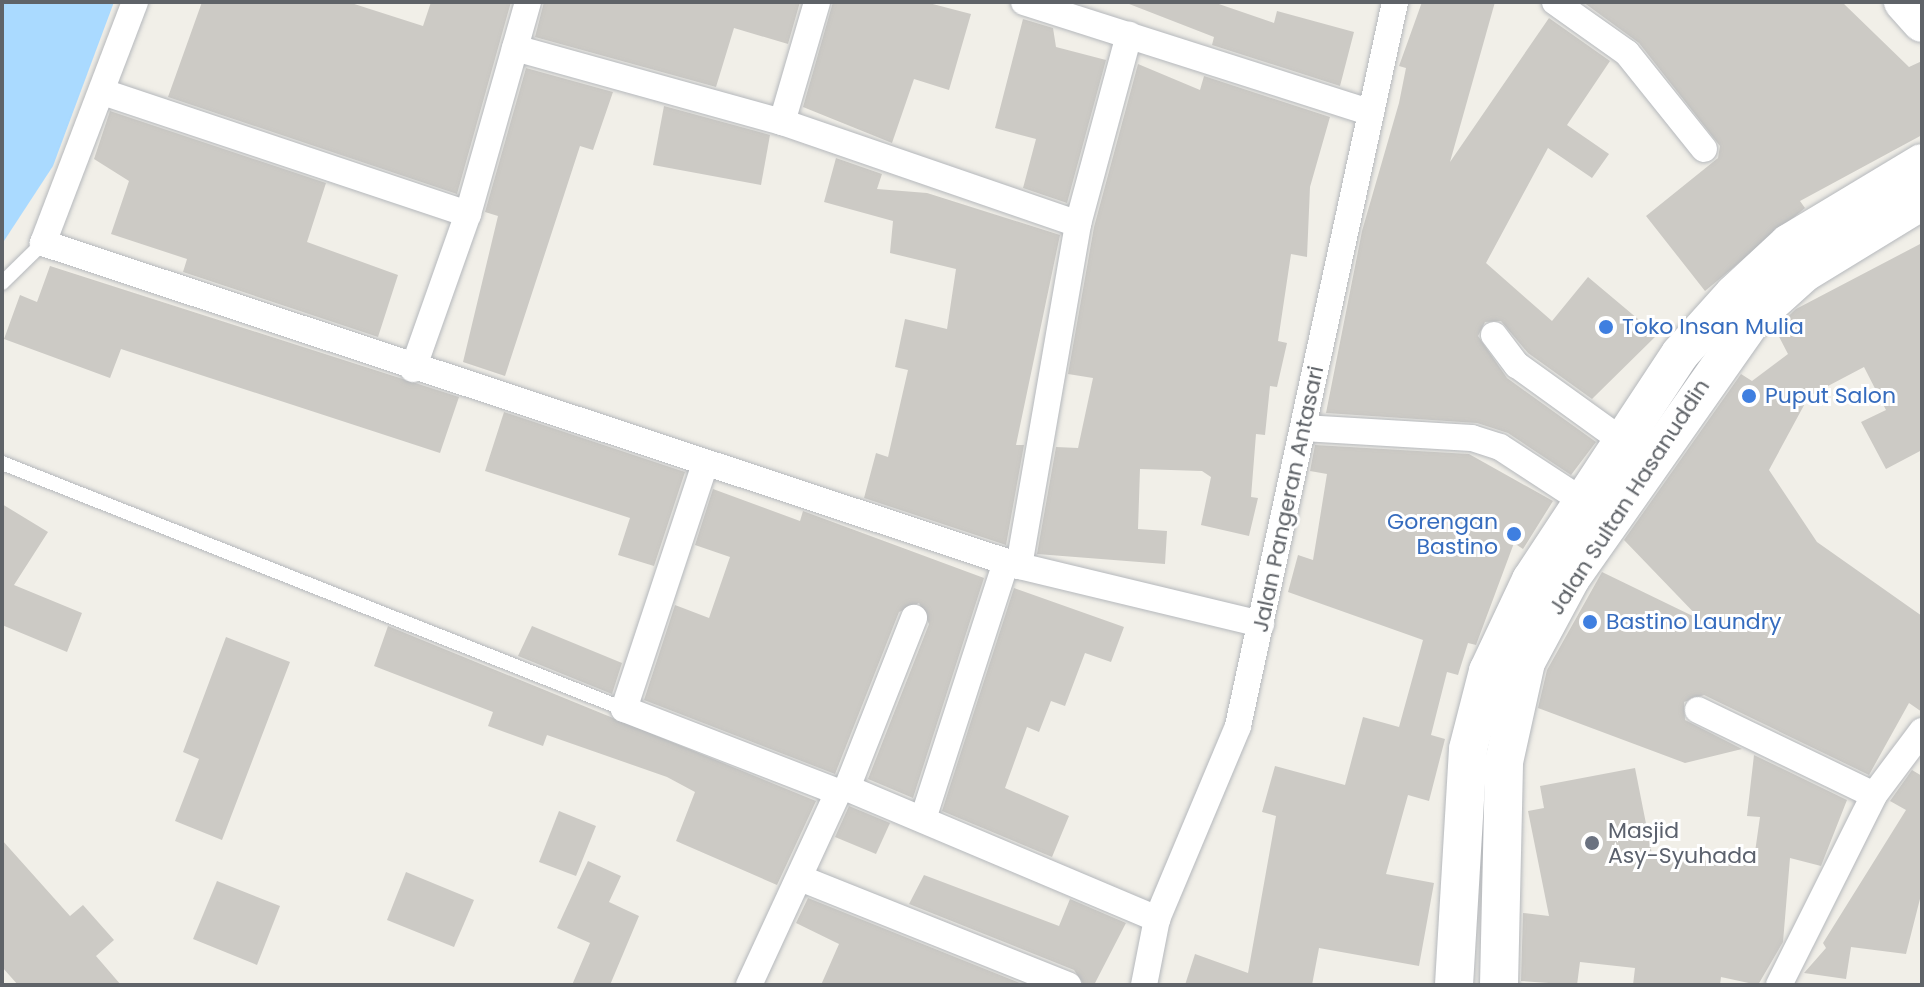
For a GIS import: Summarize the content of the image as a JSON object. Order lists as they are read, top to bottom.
{
  "streets": {
    "street": ["Jalan Sultan Hasanuddin", "Jalan Pangeran Antasari"]
  },
  "places": [
    "Toko Insan Mulia",
    "Puput Salon",
    "Gorengan Bastino",
    "Bastino Laundry",
    "Masjid Asy-Syuhada"
  ]
}
